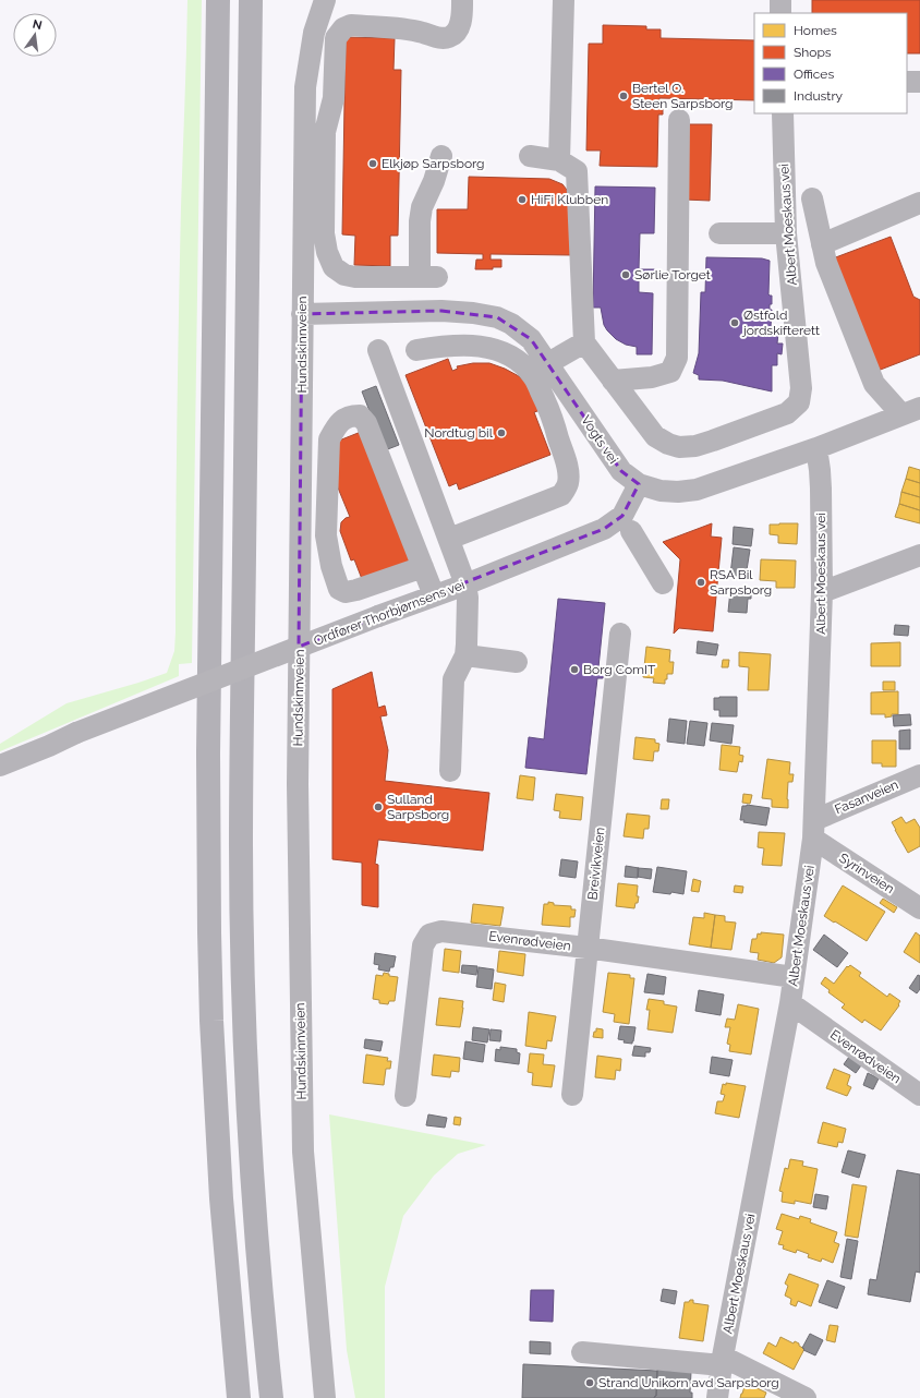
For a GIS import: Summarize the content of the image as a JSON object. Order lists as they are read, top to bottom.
{
  "streets": {
    "street": [
      "Albert Moeskaus vei",
      "Hundskinnveien",
      "Vogts vei",
      "Ordfører Thorbjørnsens vei",
      "Fasanveien",
      "Breivikveien",
      "Syrinveien",
      "Evenrødveien"
    ]
  },
  "crossings": [
    ["Albert Moeskaus vei", "Vogts vei"],
    ["Albert Moeskaus vei", "Fasanveien"],
    ["Albert Moeskaus vei", "Syrinveien"],
    ["Albert Moeskaus vei", "Evenrødveien"],
    ["Hundskinnveien", "Vogts vei"],
    ["Vogts vei", "Ordfører Thorbjørnsens vei"],
    ["Fasanveien", "Syrinveien"],
    ["Breivikveien", "Evenrødveien"]
  ],
  "places": [
    "Bertel O. Steen Sarpsborg",
    "Elkjøp Sarpsborg",
    "HiFi Klubben",
    "Sørlie Torget",
    "Østfold jordskifterett",
    "Nordtug bil",
    "RSA Bil Sarpsborg",
    "Borg ComIT",
    "Sulland Sarpsborg",
    "Strand Unikorn avd Sarpsborg"
  ],
  "legend": [
    "Homes",
    "Shops",
    "Offices",
    "Industry"
  ],
  "north": "top"
}
